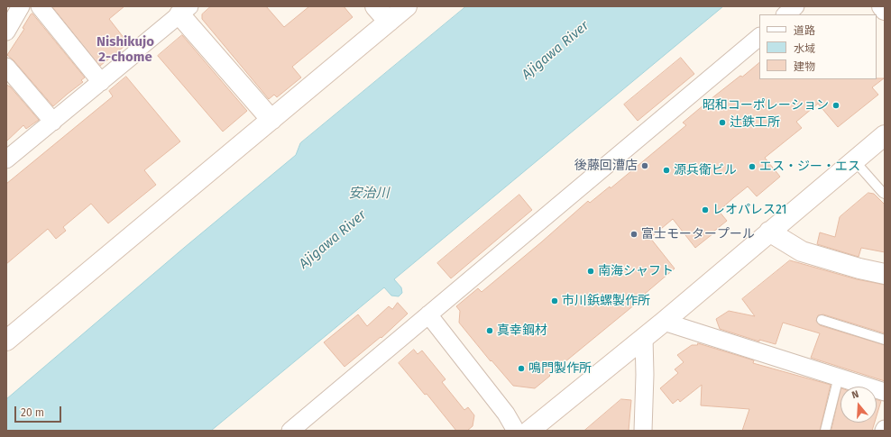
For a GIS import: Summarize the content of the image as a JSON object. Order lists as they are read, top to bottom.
{
  "districts": ["Nishikujo 2-chome"],
  "water": ["Ajigawa River", "安治川"],
  "places": [
    "昭和コーポレーション",
    "辻鉄工所",
    "後藤回漕店",
    "エス・ジー・エス",
    "源兵衛ビル",
    "レオパレス21",
    "富士モータープール",
    "南海シャフト",
    "市川鋲螺製作所",
    "真幸鋼材",
    "鳴門製作所"
  ],
  "legend": ["道路", "水域", "建物"],
  "scale_bar": "20 m",
  "north": "top"
}
